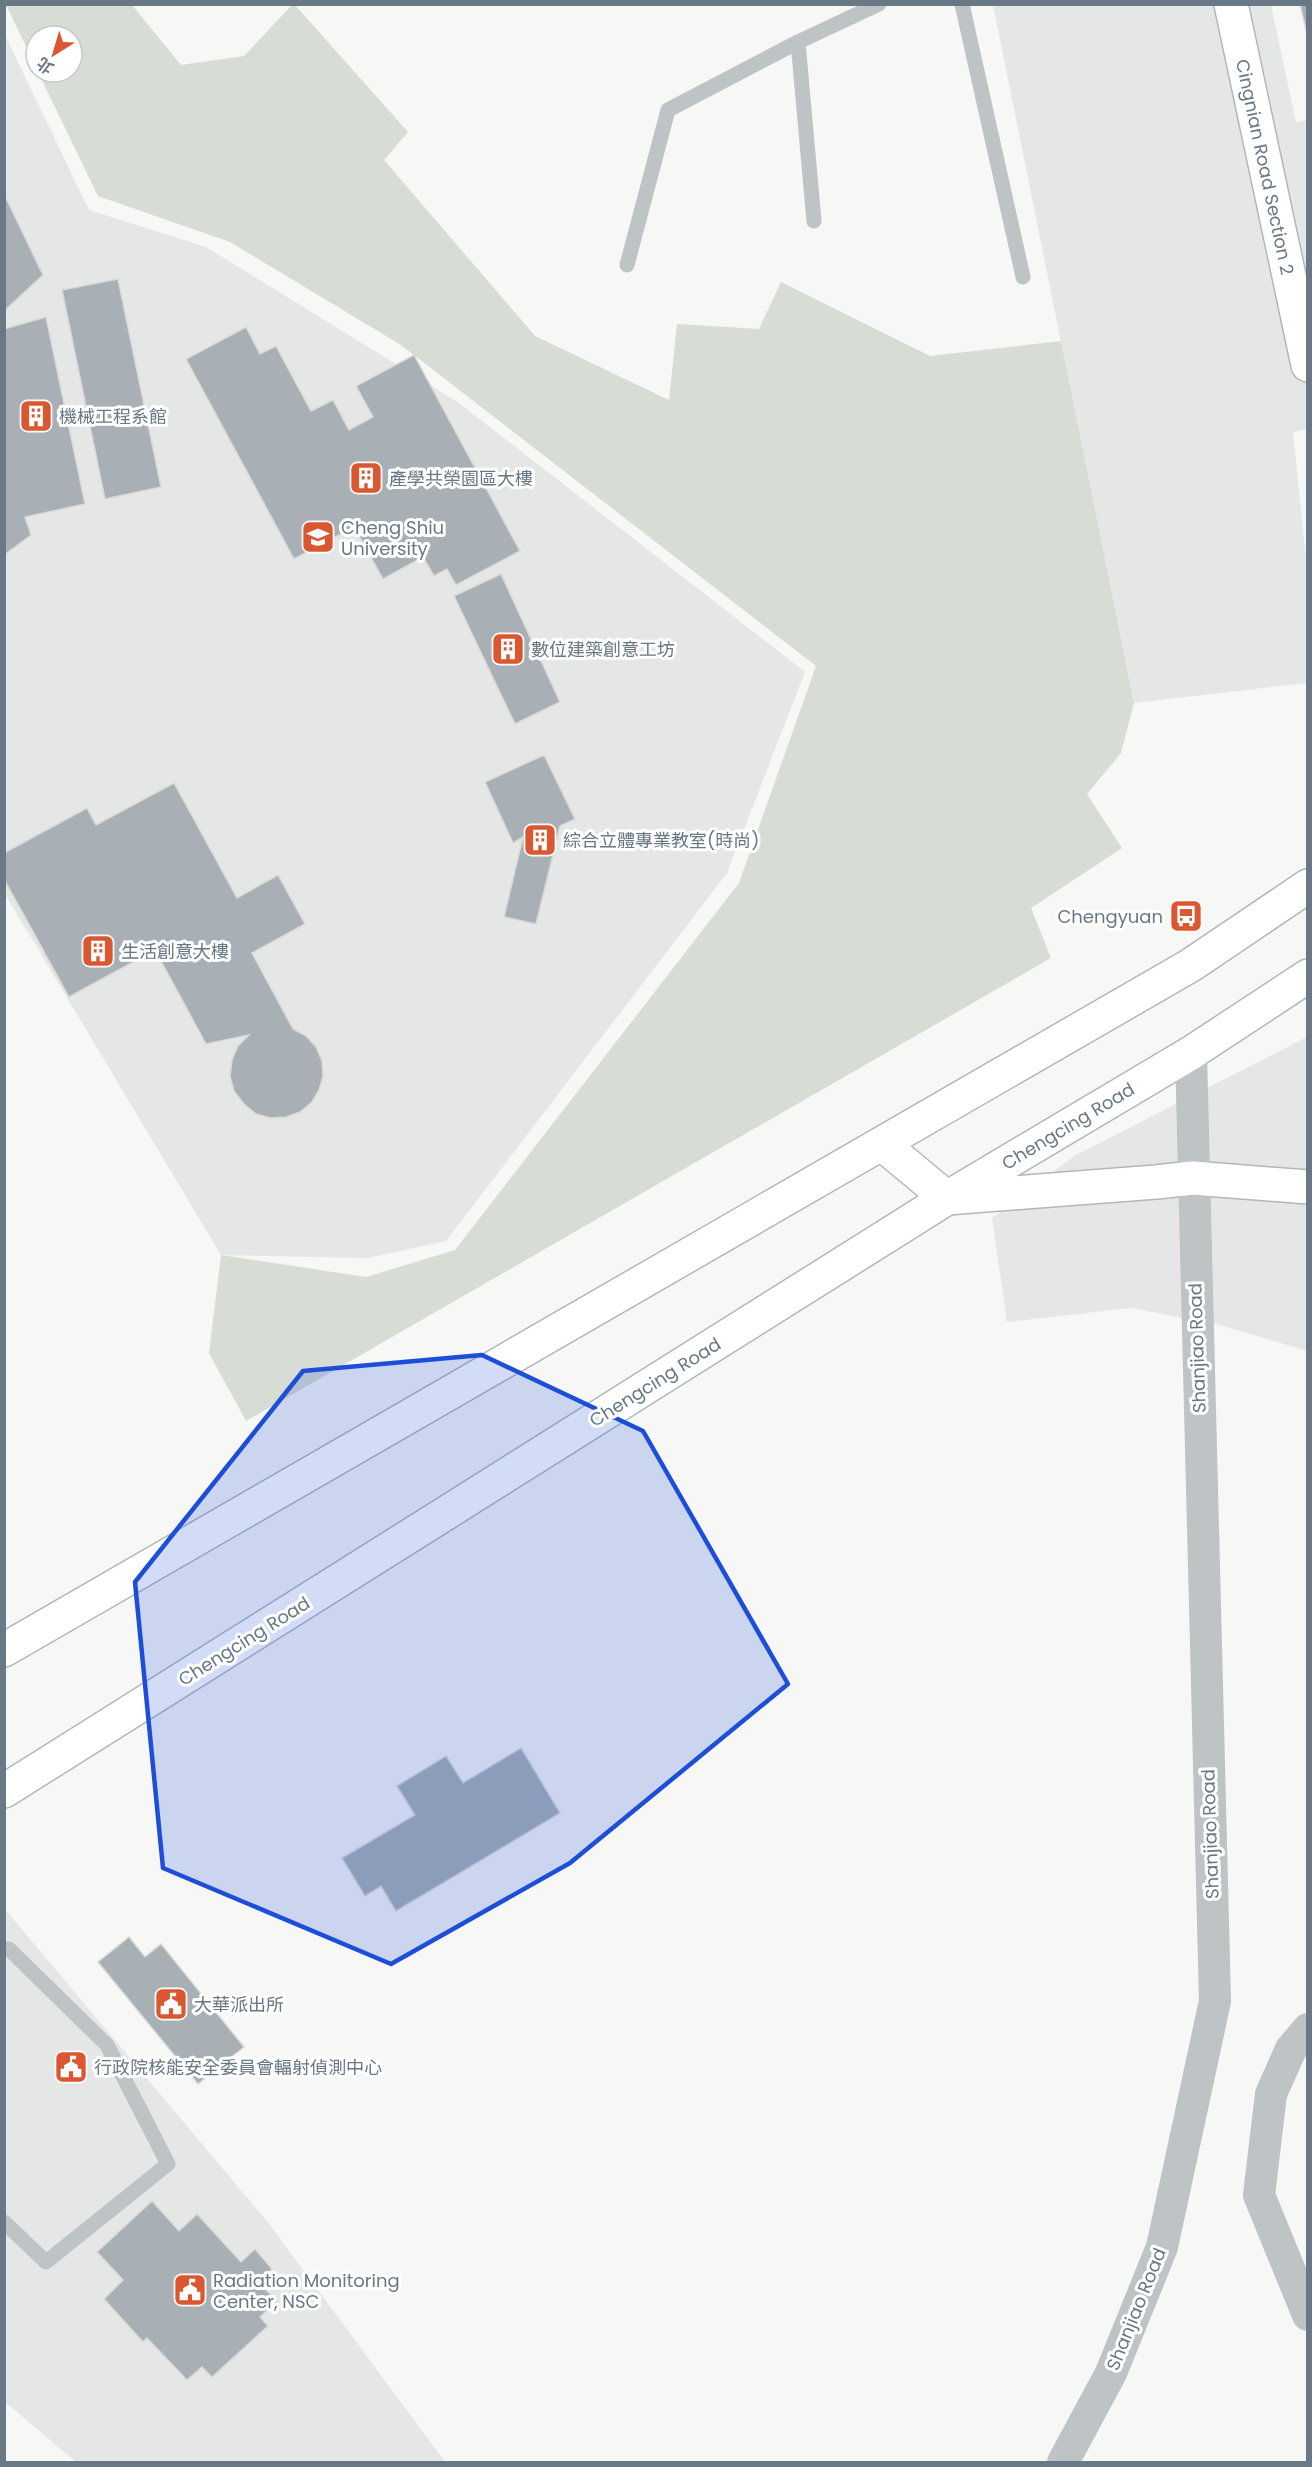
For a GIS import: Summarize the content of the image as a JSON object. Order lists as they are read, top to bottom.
{
  "streets": {
    "main road": ["Cingnian Road Section 2", "Chengcing Road"],
    "street": ["Shanjiao Road"]
  },
  "crossings": [
    ["Chengcing Road", "Shanjiao Road"]
  ],
  "places": {
    "building": [
      "機械工程系館",
      "產學共榮園區大樓",
      "數位建築創意工坊",
      "綜合立體專業教室(時尚)",
      "生活創意大樓"
    ],
    "school or university": ["Cheng Shiu University"],
    "bus stop": ["Chengyuan"],
    "public building": ["大華派出所", "行政院核能安全委員會輻射偵測中心", "Radiation Monitoring Center, NSC"]
  },
  "north": "bottom left"
}
